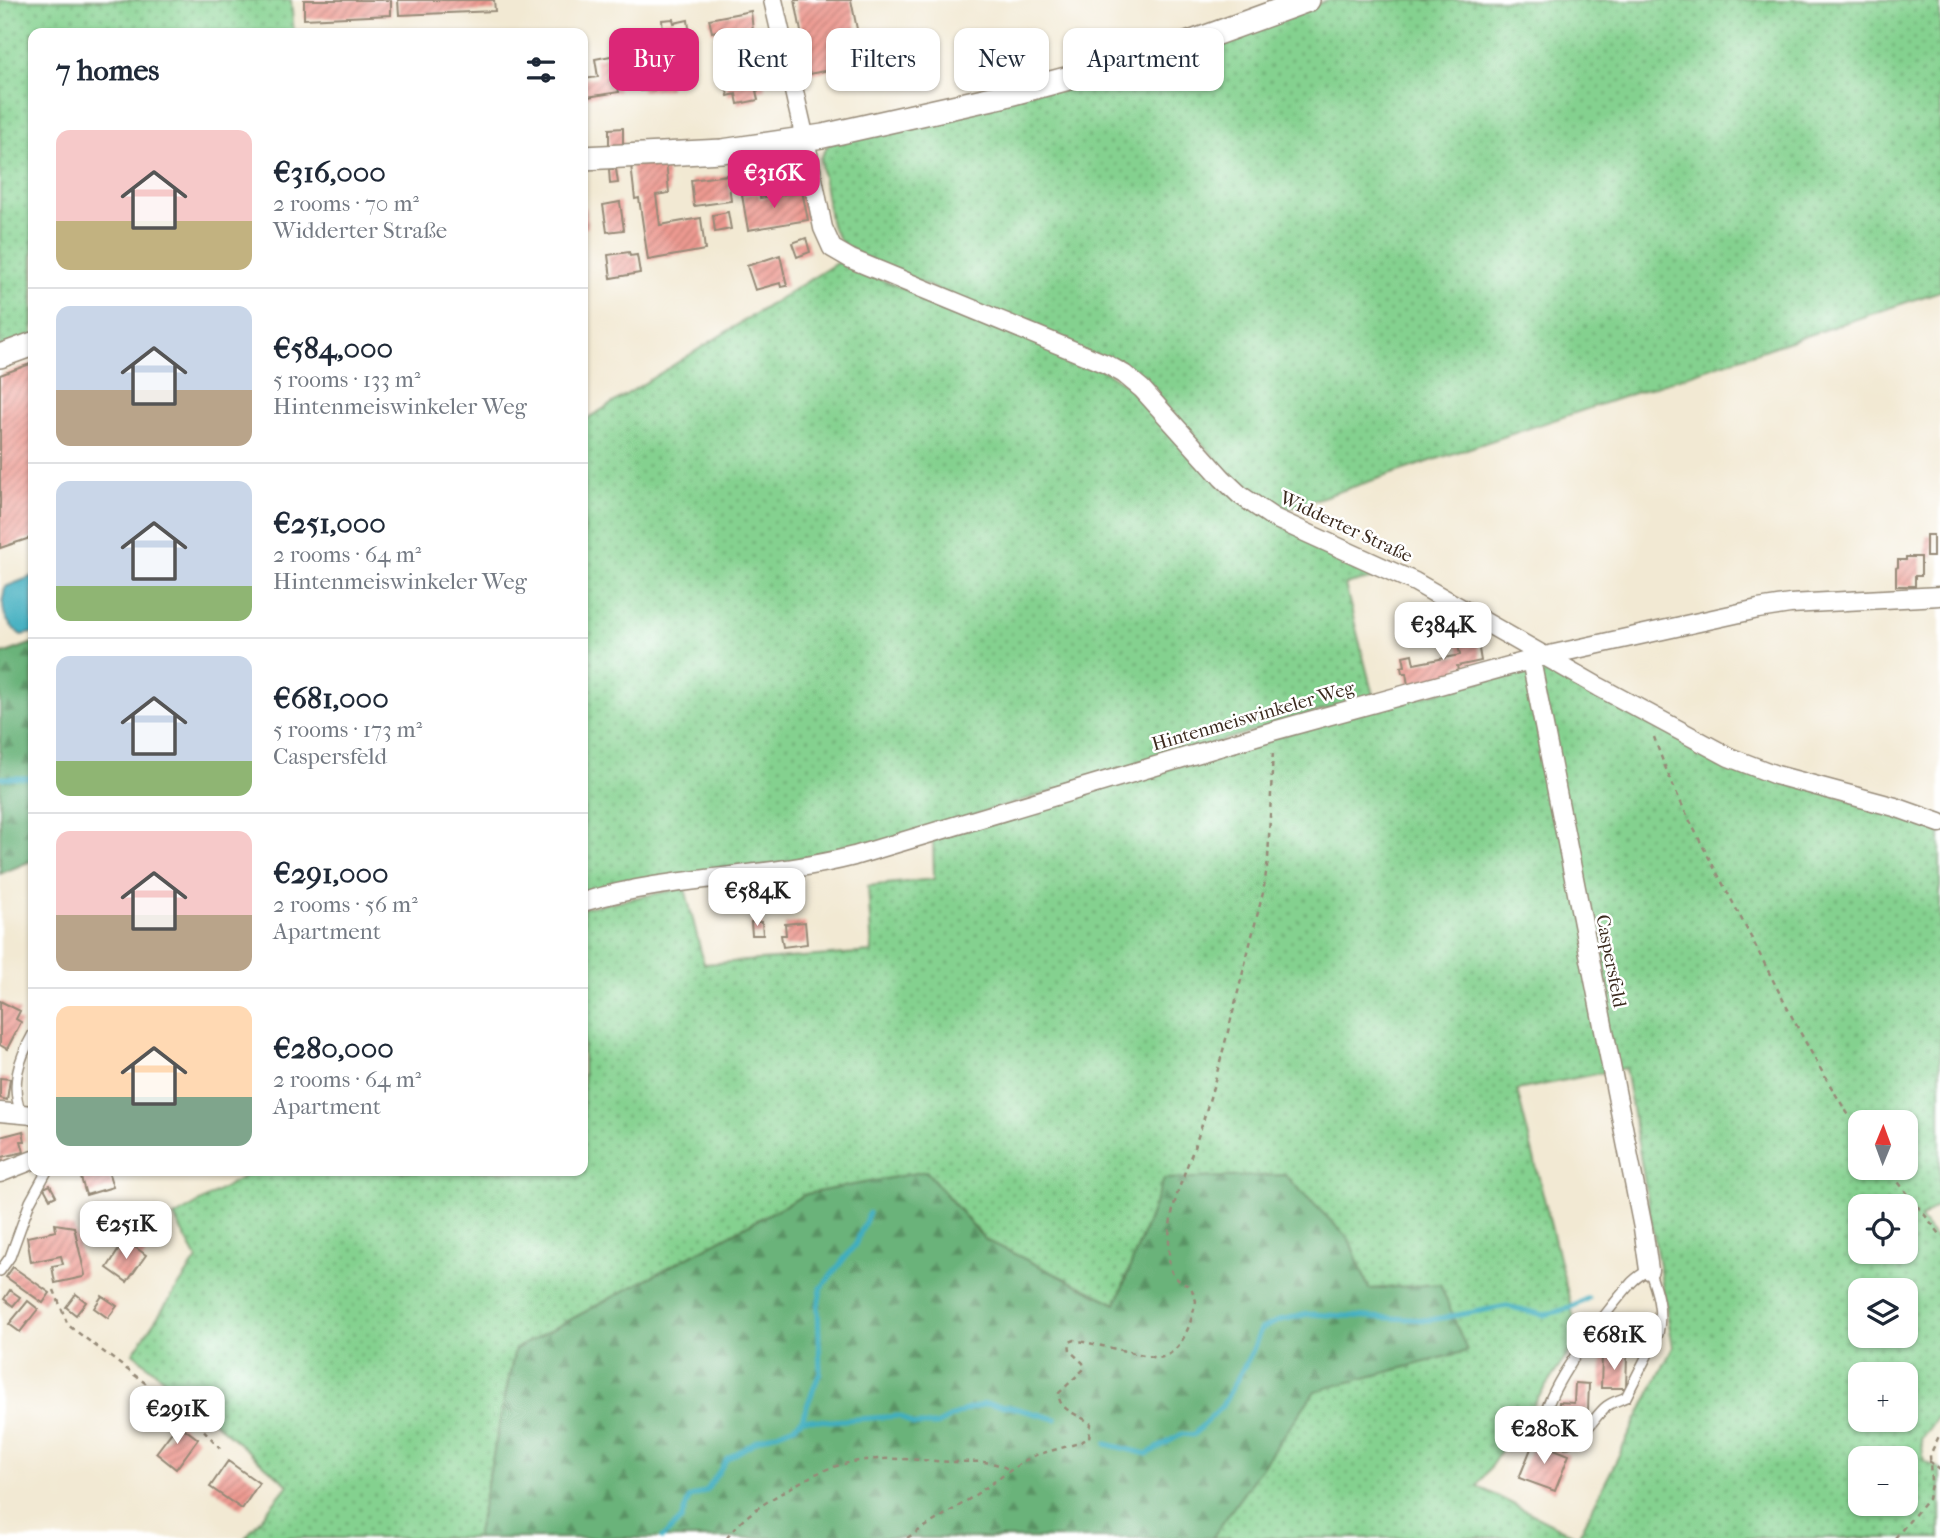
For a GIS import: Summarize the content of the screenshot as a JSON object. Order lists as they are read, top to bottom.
{
  "streets": {
    "street": ["Widderter Straße", "Hintenmeiswinkeler Weg", "Caspersfeld"]
  },
  "crossings": [
    ["Widderter Straße", "Hintenmeiswinkeler Weg"],
    ["Widderter Straße", "Caspersfeld"],
    ["Hintenmeiswinkeler Weg", "Caspersfeld"]
  ],
  "north": "top",
  "page": {
    "chip": [
      "Buy",
      "Rent",
      "Filters",
      "New",
      "Apartment"
    ],
    "heading": "7 homes",
    "list": [
      {
        "name": "€316,000",
        "note": "2 rooms · 70 m² · Widderter Straße"
      },
      {
        "name": "€584,000",
        "note": "5 rooms · 133 m² · Hintenmeiswinkeler Weg"
      },
      {
        "name": "€251,000",
        "note": "2 rooms · 64 m² · Hintenmeiswinkeler Weg"
      },
      {
        "name": "€681,000",
        "note": "5 rooms · 173 m² · Caspersfeld"
      },
      {
        "name": "€291,000",
        "note": "2 rooms · 56 m² · Apartment"
      },
      {
        "name": "€280,000",
        "note": "2 rooms · 64 m² · Apartment"
      }
    ],
    "price": [
      "€316K",
      "€384K",
      "€584K",
      "€251K",
      "€681K",
      "€291K",
      "€280K"
    ],
    "map_buttons": ["+", "−"]
  }
}
